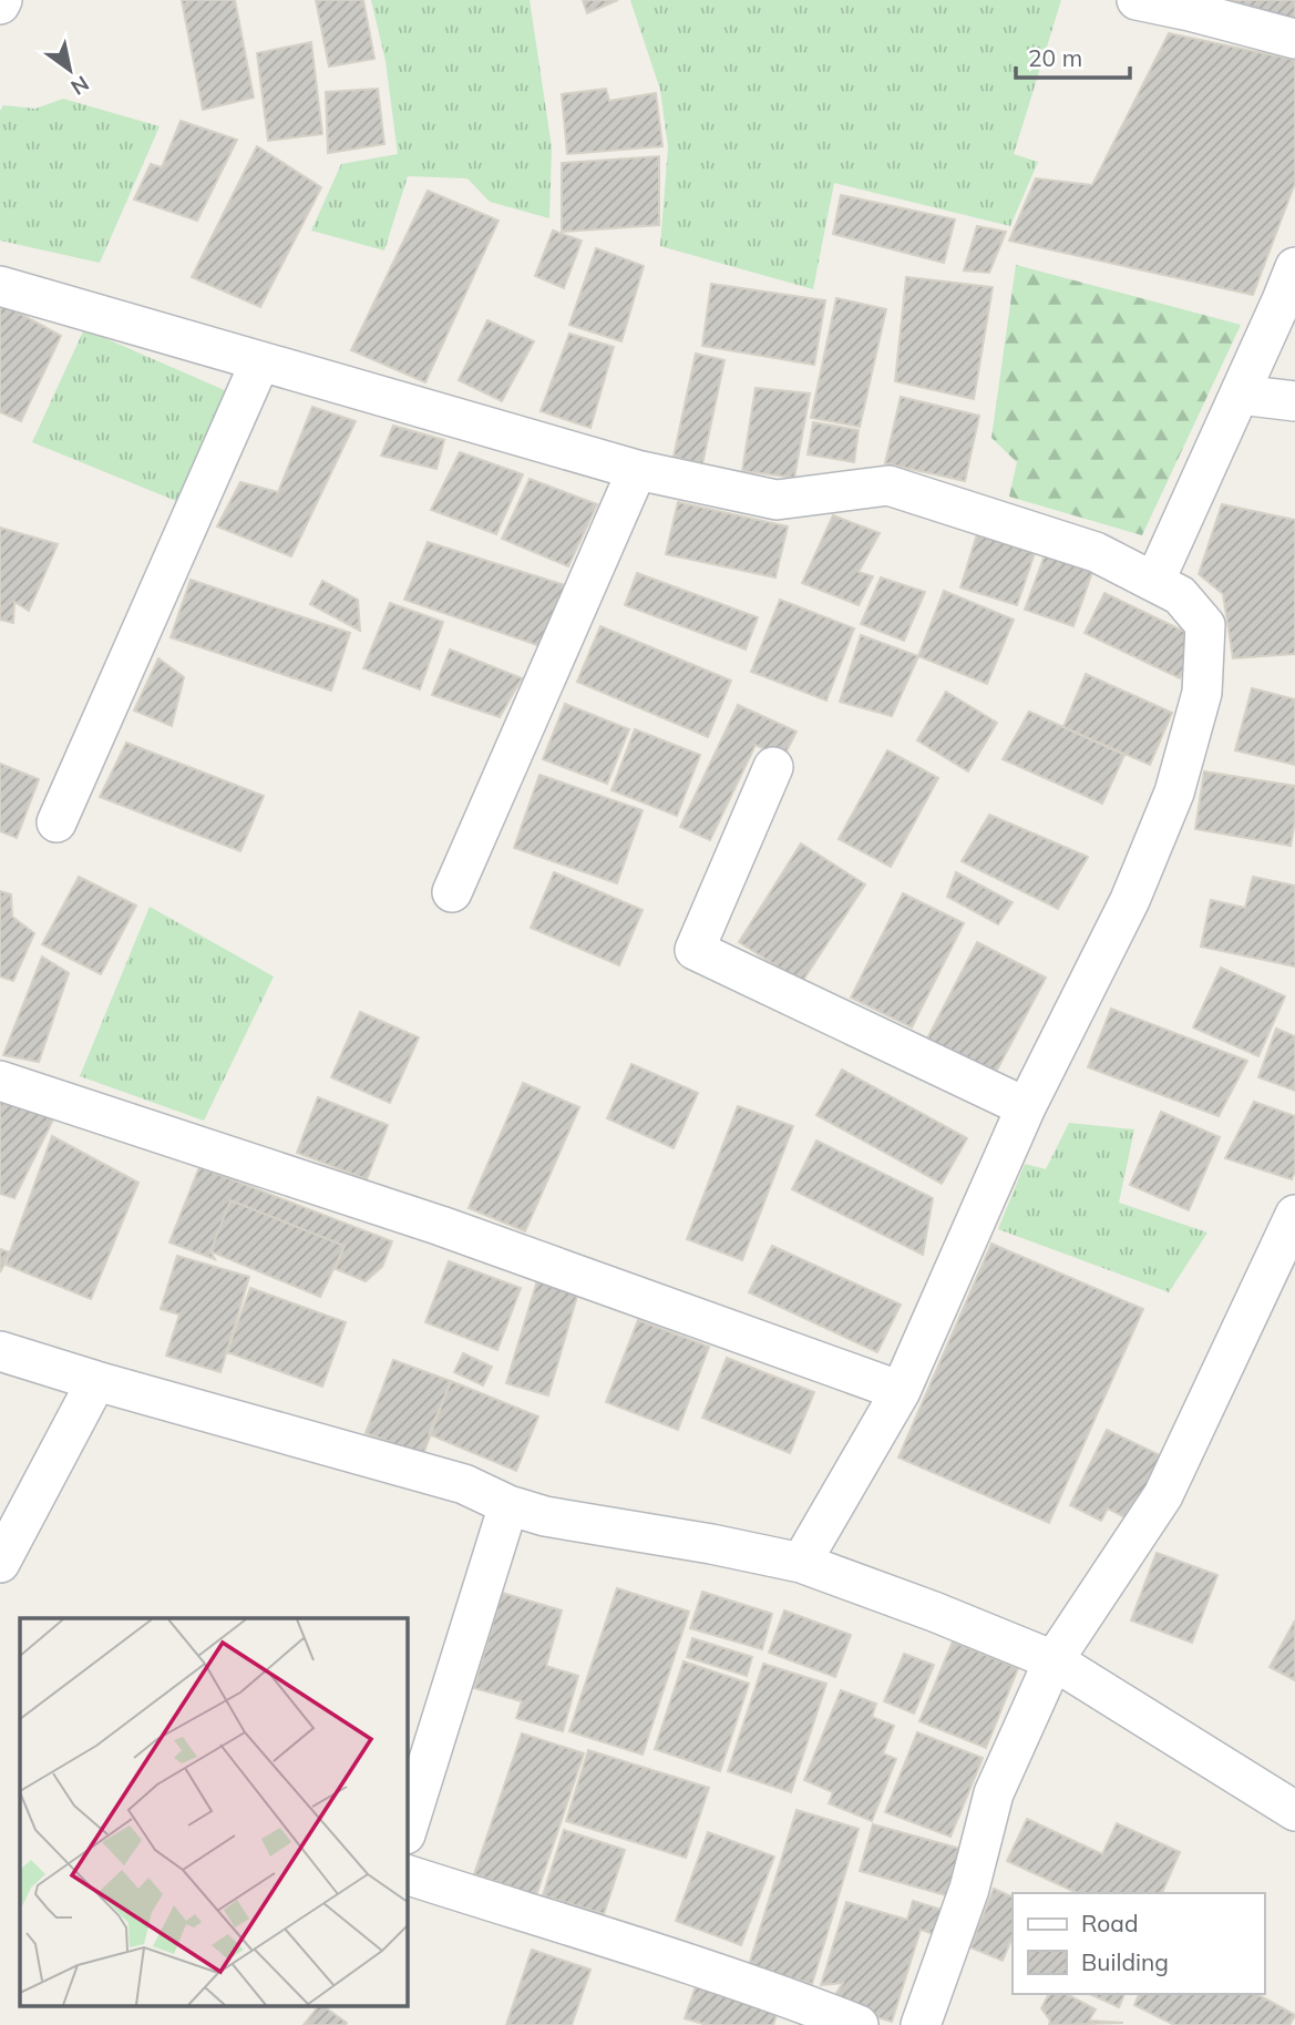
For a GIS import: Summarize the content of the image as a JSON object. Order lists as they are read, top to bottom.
{
  "legend": ["Road", "Building"],
  "scale_bar": "20 m",
  "north": "bottom right"
}
